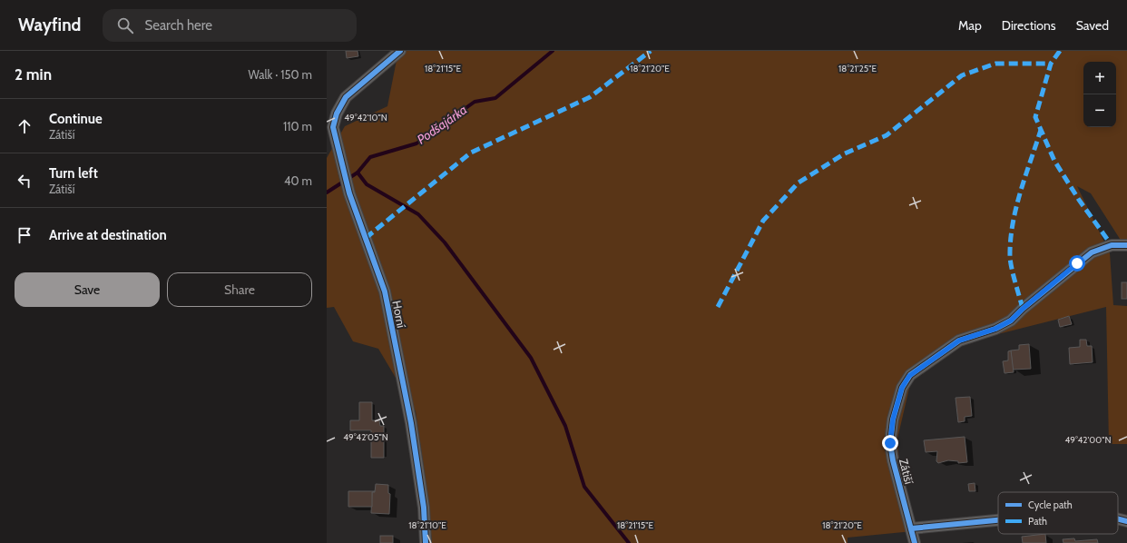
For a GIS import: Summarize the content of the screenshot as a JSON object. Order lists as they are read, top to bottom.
{
  "streets": {
    "street": ["Horní", "Zátiší"]
  },
  "water": ["Podšajárka"],
  "legend": ["Cycle path", "Path"],
  "page": {
    "header": "Wayfind",
    "search": "Search here",
    "nav": ["Map", "Directions", "Saved"],
    "heading": ["2 min", "Walk · 150 m"],
    "map_buttons": ["+", "−"],
    "list": [
      ["Continue", "Zátiší", "110 m"],
      ["Turn left", "Zátiší", "40 m"],
      "Arrive at destination"
    ],
    "buttons": ["Save", "Share"]
  },
  "coordinates": [
    "18°21'15\"E",
    "18°21'20\"E",
    "18°21'25\"E",
    "49°42'10\"N",
    "49°42'05\"N",
    "49°42'00\"N",
    "18°21'10\"E"
  ]
}
